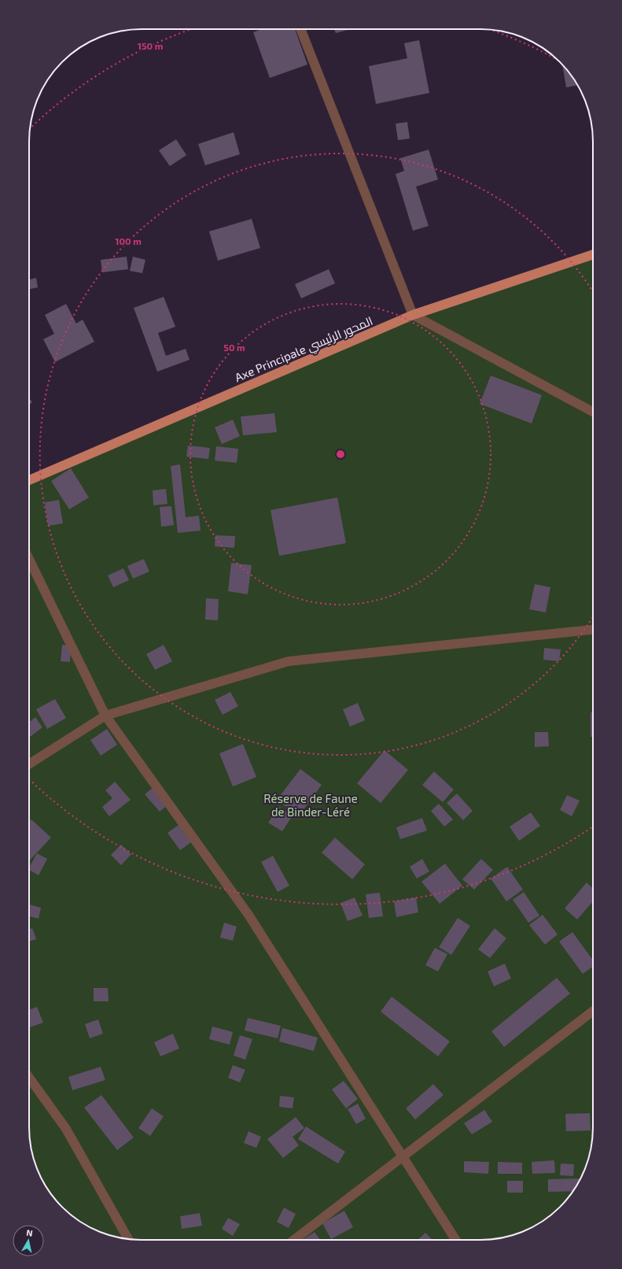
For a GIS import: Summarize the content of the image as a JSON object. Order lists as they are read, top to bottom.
{
  "streets": {
    "main road": ["Axe Principale المحور الرئيسي"]
  },
  "parks": ["Réserve de Faune de Binder-Léré"],
  "north": "top",
  "rings": ["150 m", "100 m", "50 m"]
}
